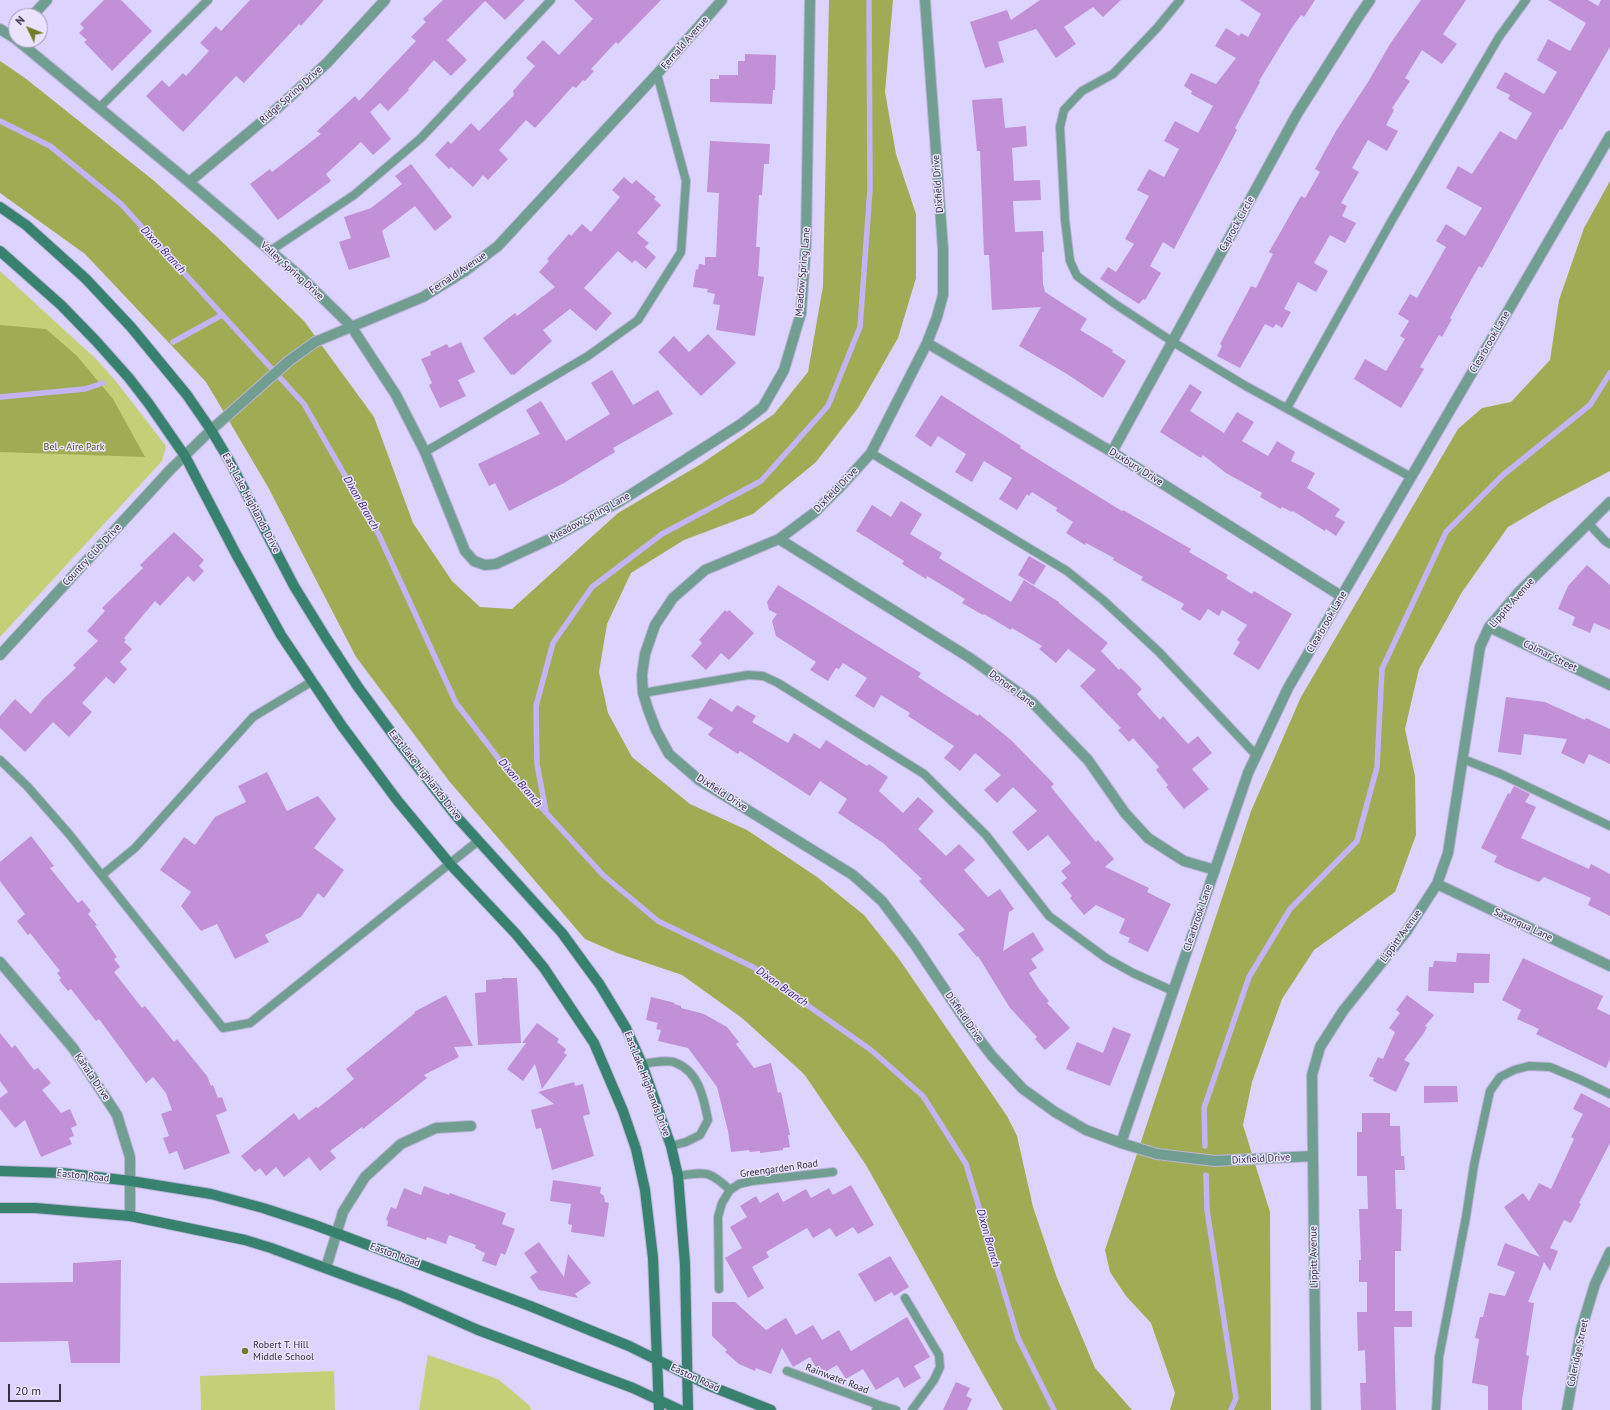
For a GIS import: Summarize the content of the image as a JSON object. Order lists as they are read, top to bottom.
{
  "streets": {
    "main road": ["East Lake Highlands Drive", "Easton Road"],
    "street": [
      "Fernald Avenue",
      "Ridge Spring Drive",
      "Dixfield Drive",
      "Caprock Circle",
      "Valley Spring Drive",
      "Meadow Spring Lane",
      "Clearbrook Lane",
      "Duxbury Drive",
      "Country Club Drive",
      "Lippitt Avenue",
      "Colmar Street",
      "Donore Lane",
      "Sasanqua Lane",
      "Kahala Drive",
      "Coleridge Street"
    ],
    "lane": ["Greengarden Road", "Rainwater Road"]
  },
  "crossings": [
    ["Fernald Avenue", "Valley Spring Drive"],
    ["Fernald Avenue", "East Lake Highlands Drive"],
    ["Fernald Avenue", "Country Club Drive"],
    ["Ridge Spring Drive", "Valley Spring Drive"],
    ["Dixfield Drive", "Clearbrook Lane"],
    ["Dixfield Drive", "Duxbury Drive"],
    ["Dixfield Drive", "Lippitt Avenue"],
    ["Dixfield Drive", "Donore Lane"],
    ["Caprock Circle", "Duxbury Drive"],
    ["Valley Spring Drive", "Meadow Spring Lane"],
    ["Clearbrook Lane", "Duxbury Drive"],
    ["Clearbrook Lane", "Donore Lane"],
    ["East Lake Highlands Drive", "Greengarden Road"],
    ["East Lake Highlands Drive", "Easton Road"],
    ["Lippitt Avenue", "Colmar Street"],
    ["Lippitt Avenue", "Sasanqua Lane"],
    ["Kahala Drive", "Easton Road"]
  ],
  "water": ["Dixon Branch"],
  "parks": ["Bel - Aire Park"],
  "places": ["Robert T. Hill Middle School"],
  "scale_bar": "20 m",
  "north": "top left"
}
